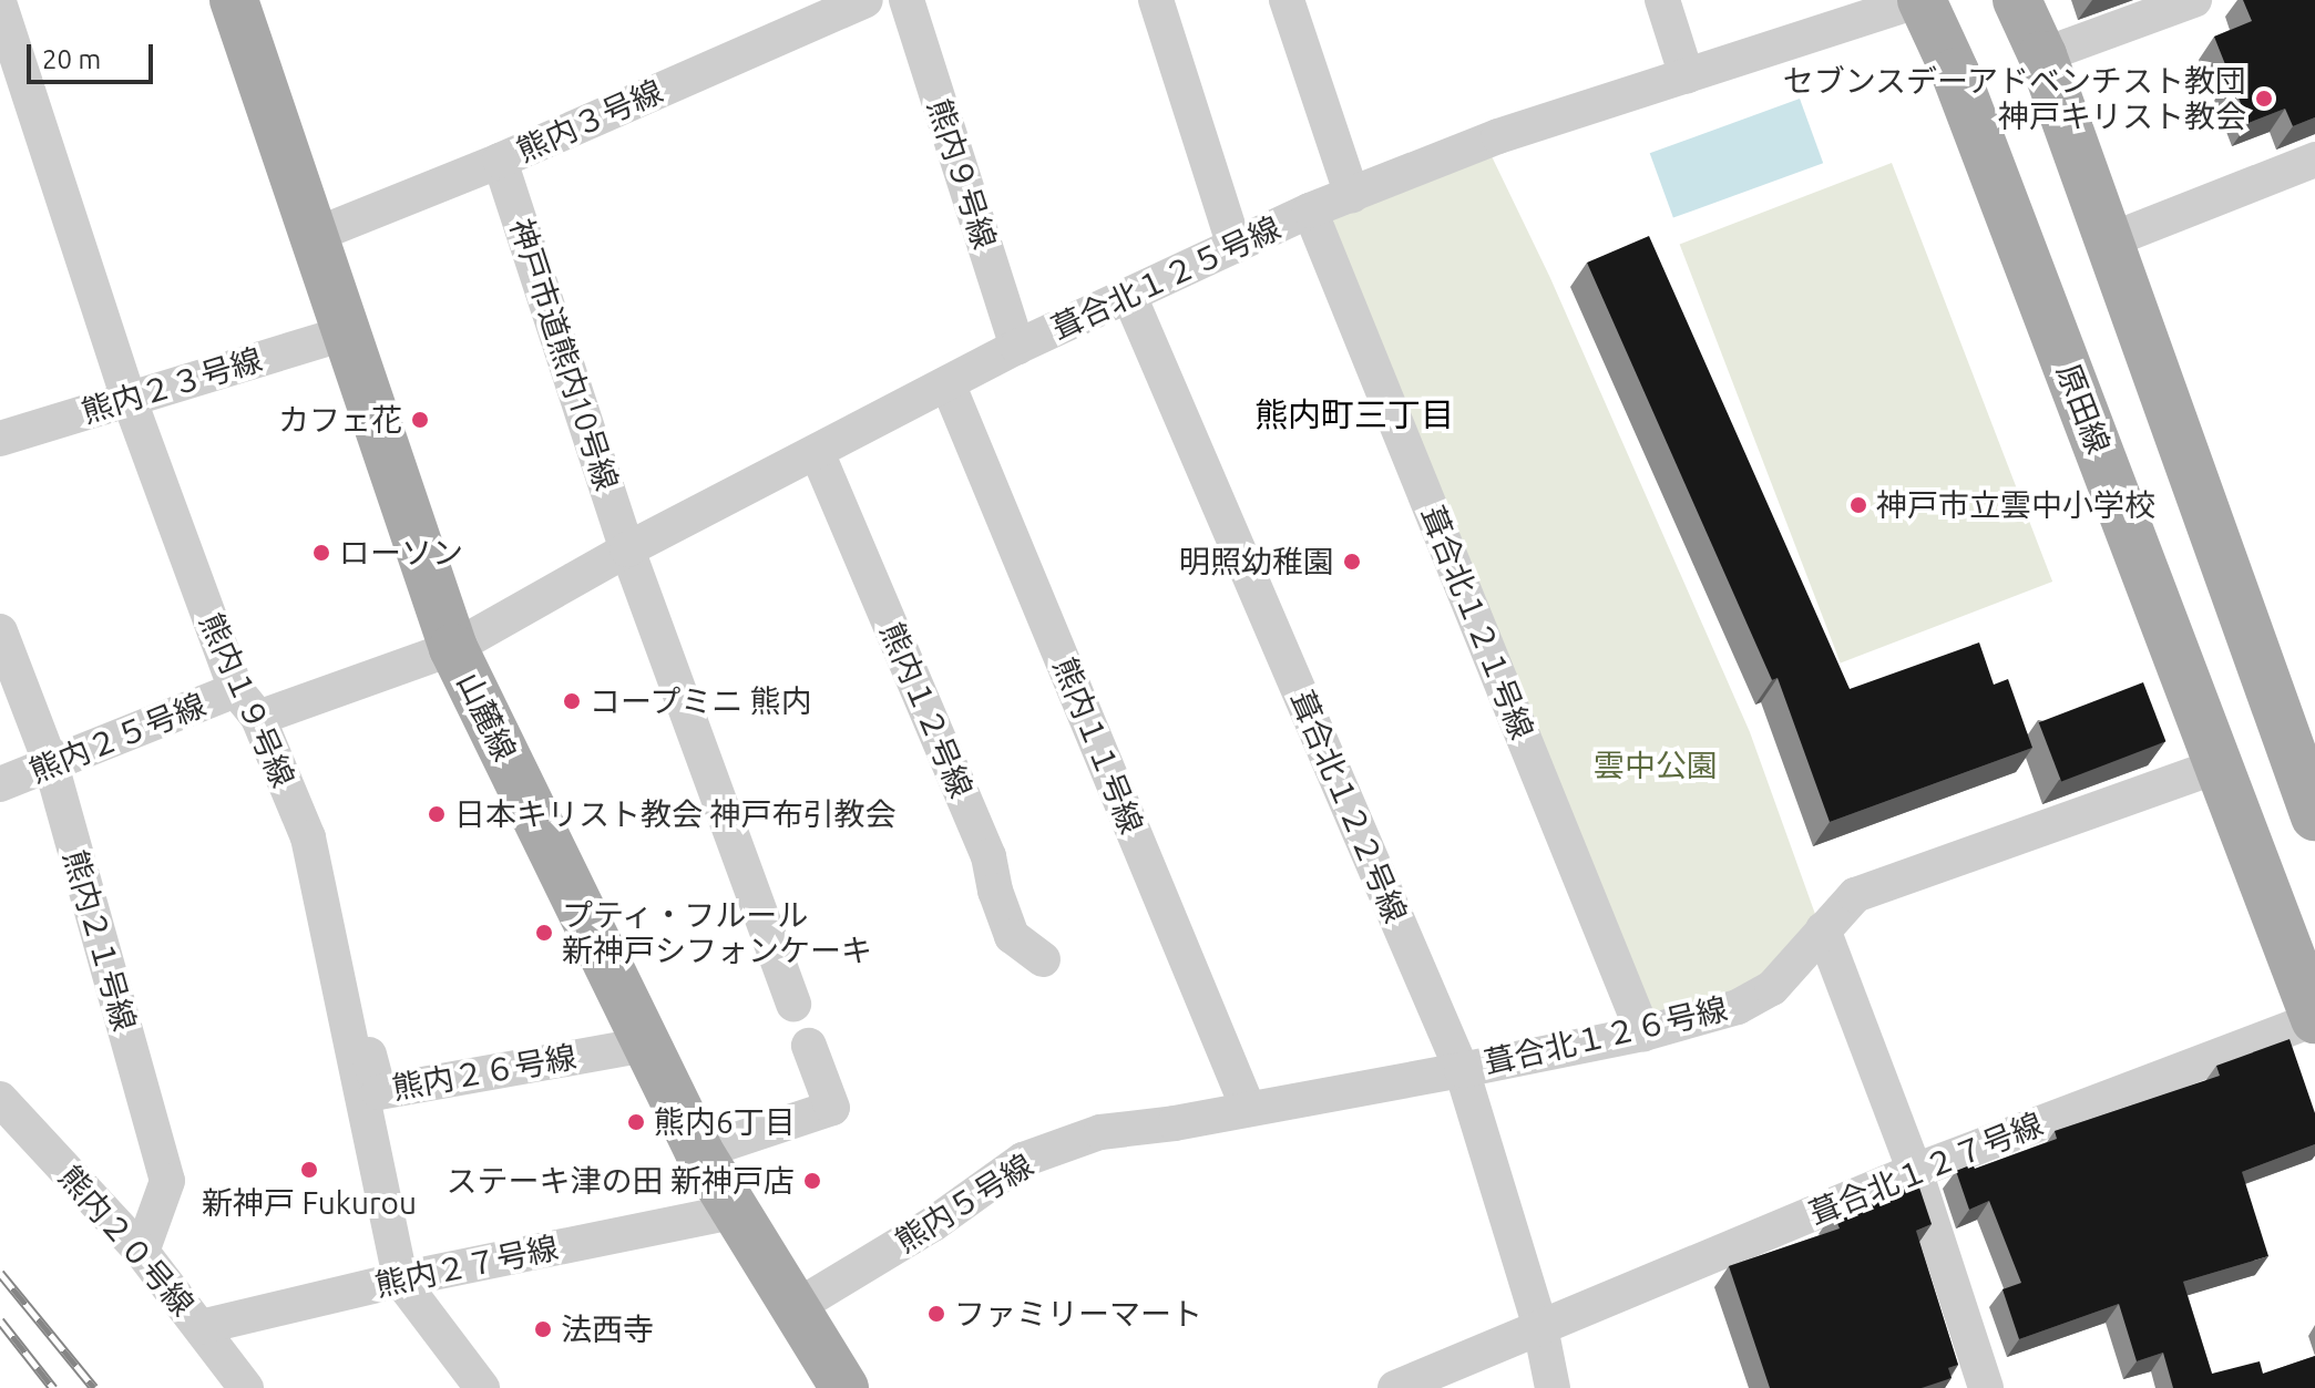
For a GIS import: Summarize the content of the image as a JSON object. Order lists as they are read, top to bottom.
{
  "streets": {
    "main road": ["原田線", "山麓線"],
    "street": [
      "熊内３号線",
      "熊内９号線",
      "葺合北１２５号線",
      "神戸市道熊内10号線",
      "熊内２３号線",
      "葺合北１２１号線",
      "熊内１９号線",
      "熊内１２号線",
      "熊内２５号線",
      "熊内１１号線",
      "葺合北１２２号線",
      "熊内２１号線",
      "葺合北１２６号線",
      "熊内２６号線",
      "葺合北１２７号線",
      "熊内５号線",
      "熊内２０号線",
      "熊内２７号線"
    ]
  },
  "crossings": [
    ["熊内３号線", "神戸市道熊内10号線"],
    ["熊内３号線", "山麓線"],
    ["熊内９号線", "葺合北１２５号線"],
    ["葺合北１２５号線", "神戸市道熊内10号線"],
    ["葺合北１２５号線", "原田線"],
    ["葺合北１２５号線", "葺合北１２１号線"],
    ["葺合北１２５号線", "熊内１９号線"],
    ["葺合北１２５号線", "熊内１２号線"],
    ["葺合北１２５号線", "山麓線"],
    ["葺合北１２５号線", "熊内１１号線"],
    ["葺合北１２５号線", "葺合北１２２号線"],
    ["熊内２３号線", "熊内１９号線"],
    ["熊内２３号線", "山麓線"],
    ["原田線", "葺合北１２６号線"],
    ["原田線", "葺合北１２７号線"],
    ["葺合北１２１号線", "葺合北１２６号線"],
    ["熊内１９号線", "熊内２５号線"],
    ["熊内１９号線", "熊内２６号線"],
    ["熊内１９号線", "熊内２７号線"],
    ["山麓線", "熊内２６号線"],
    ["山麓線", "熊内５号線"],
    ["山麓線", "熊内２７号線"],
    ["熊内２５号線", "熊内２１号線"],
    ["熊内１１号線", "葺合北１２６号線"],
    ["熊内１１号線", "熊内５号線"],
    ["葺合北１２２号線", "葺合北１２６号線"],
    ["葺合北１２２号線", "葺合北１２７号線"],
    ["熊内２１号線", "熊内２０号線"],
    ["葺合北１２６号線", "熊内５号線"],
    ["熊内２０号線", "熊内２７号線"]
  ],
  "districts": ["熊内町三丁目"],
  "parks": ["雲中公園"],
  "places": [
    "セブンスデーアドベンチスト教団 神戸キリスト教会",
    "カフェ花",
    "神戸市立雲中小学校",
    "ローソン",
    "明照幼稚園",
    "コープミニ 熊内",
    "日本キリスト教会 神戸布引教会",
    "プティ・フルール 新神戸シフォンケーキ",
    "熊内6丁目",
    "新神戸 Fukurou",
    "ステーキ津の田 新神戸店",
    "ファミリーマート",
    "法西寺"
  ],
  "scale_bar": "20 m"
}
